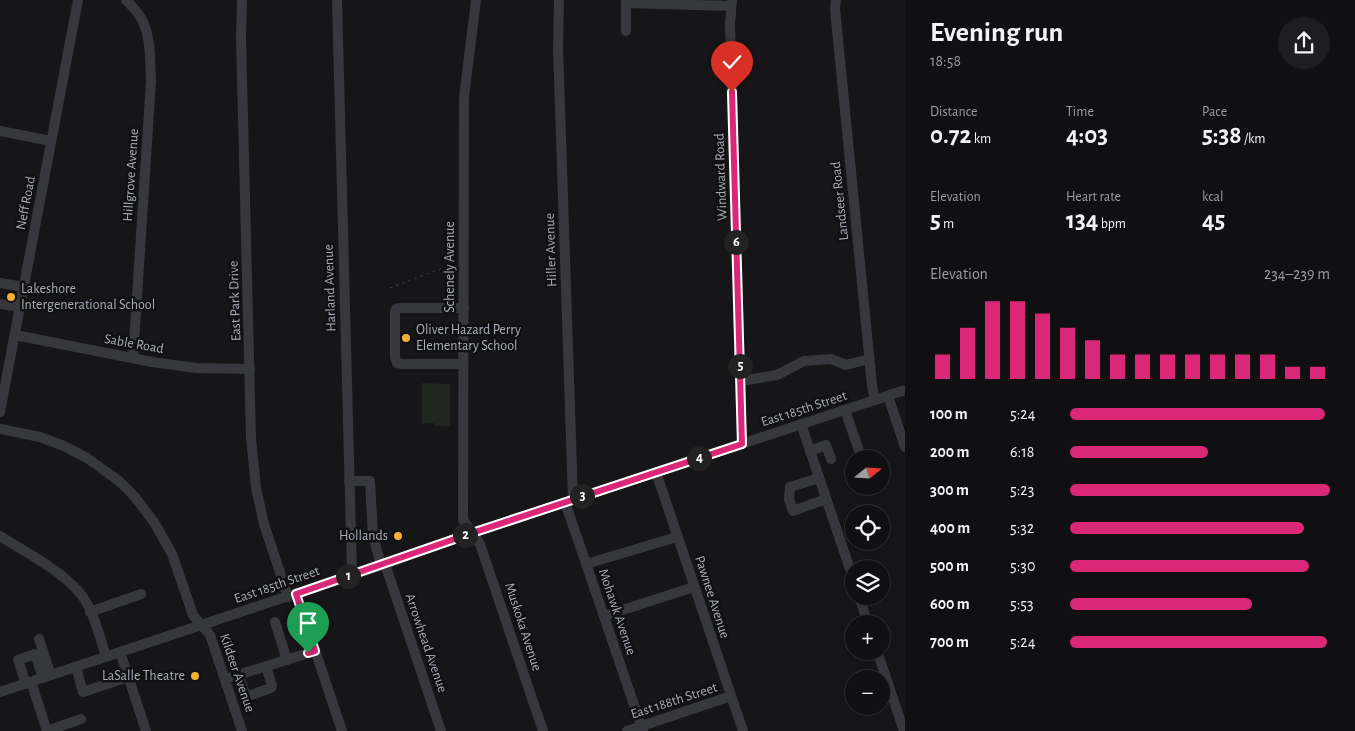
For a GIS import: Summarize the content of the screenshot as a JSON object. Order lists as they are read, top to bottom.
{
  "streets": {
    "street": [
      "Hillgrove Avenue",
      "Windward Road",
      "Landseer Road",
      "Neff Road",
      "Hiller Avenue",
      "Schenely Avenue",
      "Harland Avenue",
      "East Park Drive",
      "Sable Road",
      "East 185th Street",
      "Pawnee Avenue",
      "Mohawk Avenue",
      "Muskoka Avenue",
      "Arrowhead Avenue",
      "Kildeer Avenue",
      "East 188th Street"
    ]
  },
  "crossings": [
    ["Hillgrove Avenue", "Sable Road"],
    ["Windward Road", "East 185th Street"],
    ["Landseer Road", "East 185th Street"],
    ["Neff Road", "Sable Road"],
    ["Hiller Avenue", "East 185th Street"],
    ["Hiller Avenue", "Mohawk Avenue"],
    ["Schenely Avenue", "East 185th Street"],
    ["Schenely Avenue", "Muskoka Avenue"],
    ["Harland Avenue", "East 185th Street"],
    ["Harland Avenue", "Arrowhead Avenue"],
    ["East Park Drive", "Sable Road"],
    ["East Park Drive", "East 185th Street"],
    ["East 185th Street", "Pawnee Avenue"],
    ["East 185th Street", "Mohawk Avenue"],
    ["East 185th Street", "Muskoka Avenue"],
    ["East 185th Street", "Arrowhead Avenue"],
    ["East 185th Street", "Kildeer Avenue"],
    ["Pawnee Avenue", "East 188th Street"],
    ["Mohawk Avenue", "East 188th Street"]
  ],
  "places": [
    "Lakeshore Intergenerational School",
    "Oliver Hazard Perry Elementary School",
    "Hollands",
    "LaSalle Theatre"
  ],
  "north": "right",
  "page": {
    "heading": ["Evening run", "18:58"],
    "stats": [
      ["Distance", "0.72 km"],
      ["Time", "4:03"],
      ["Pace", "5:38 /km"],
      ["Elevation", "5 m"],
      ["Heart rate", "134 bpm"],
      ["kcal", "45"]
    ],
    "pins": [
      "6",
      "5",
      "4",
      "3",
      "2",
      "1"
    ],
    "chart": ["Elevation", "234–239 m"],
    "list": [
      {
        "name": "100 m",
        "note": "5:24"
      },
      {
        "name": "200 m",
        "note": "6:18"
      },
      {
        "name": "300 m",
        "note": "5:23"
      },
      {
        "name": "400 m",
        "note": "5:32"
      },
      {
        "name": "500 m",
        "note": "5:30"
      },
      {
        "name": "600 m",
        "note": "5:53"
      },
      {
        "name": "700 m",
        "note": "5:24"
      }
    ],
    "map_buttons": ["+", "−"]
  }
}
